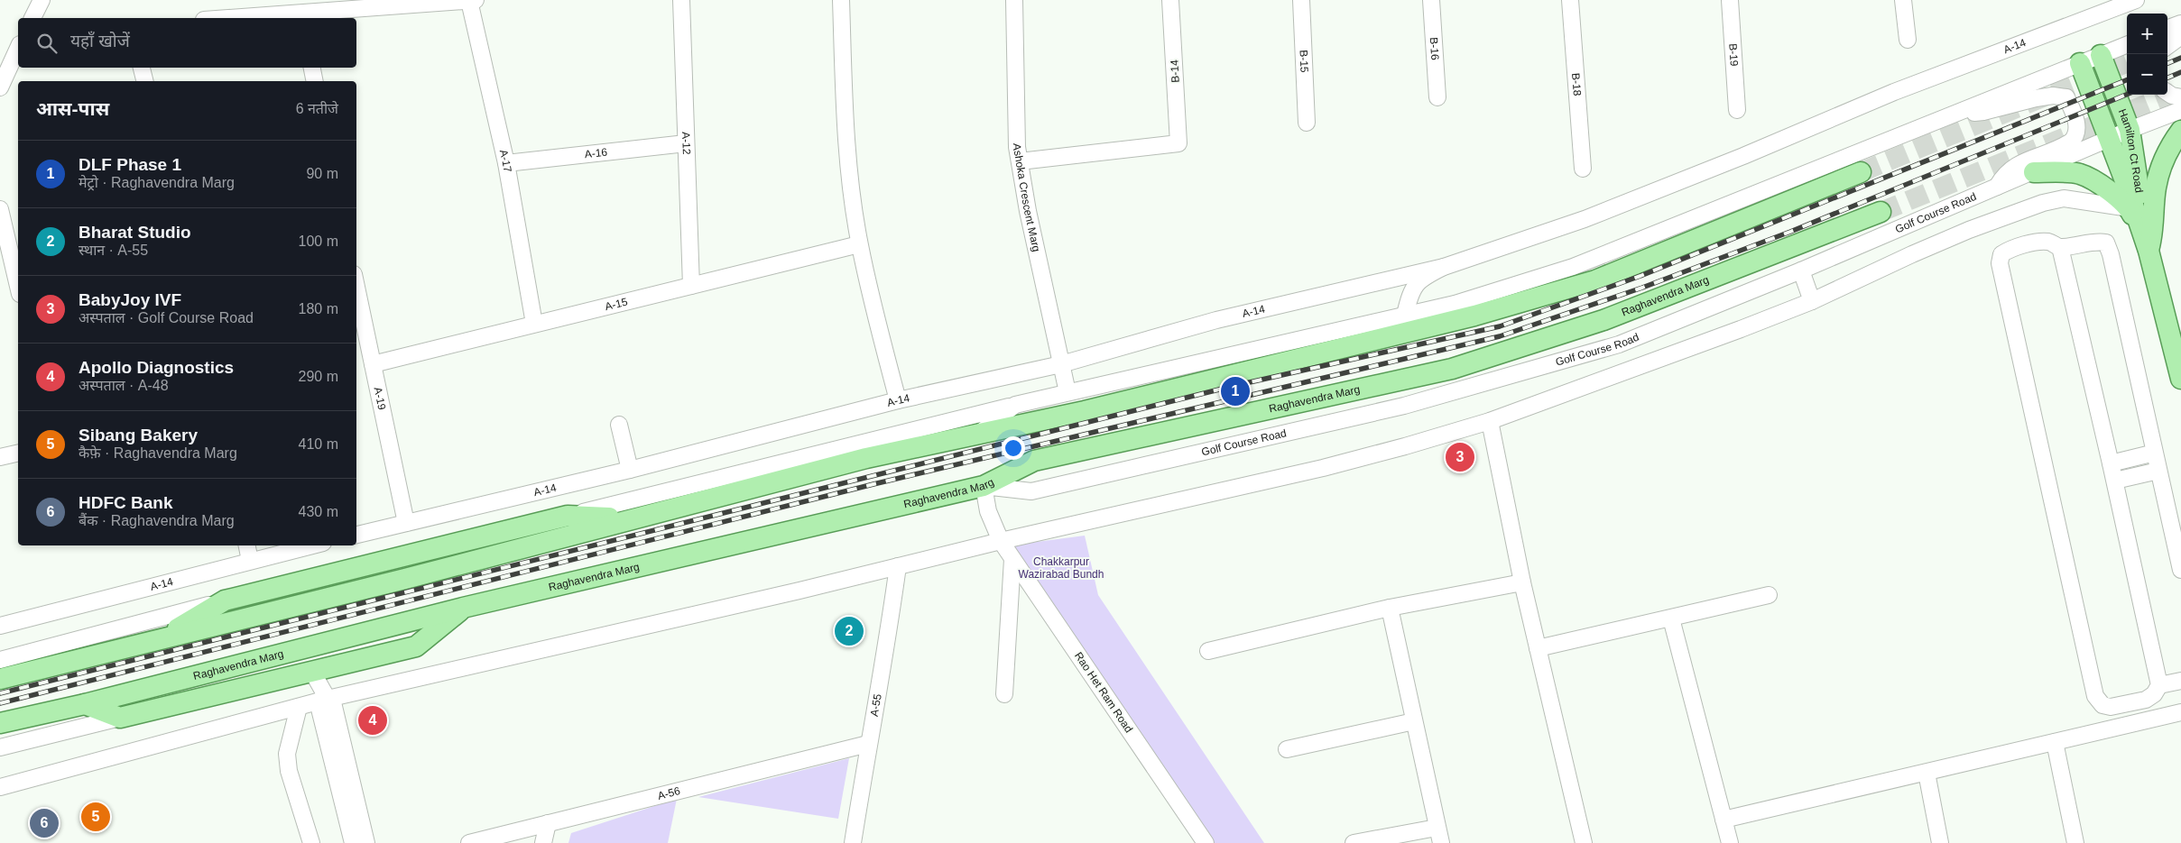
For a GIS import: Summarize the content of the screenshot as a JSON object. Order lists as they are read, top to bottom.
{
  "streets": {
    "main road": ["Hamilton Ct Road", "Raghavendra Marg"],
    "street": [
      "A-14",
      "B-16",
      "B-19",
      "B-15",
      "B-14",
      "B-18",
      "A-12",
      "A-16",
      "A-17",
      "Ashoka Crescent Marg",
      "Golf Course Road",
      "A-15",
      "A-19",
      "Rao Het Ram Road",
      "A-55",
      "A-56"
    ]
  },
  "crossings": [
    ["A-14", "Ashoka Crescent Marg"],
    ["A-14", "A-19"],
    ["B-14", "Ashoka Crescent Marg"],
    ["A-12", "A-16"],
    ["A-12", "A-15"],
    ["Hamilton Ct Road", "Golf Course Road"],
    ["A-16", "A-17"],
    ["A-17", "A-15"],
    ["Golf Course Road", "Raghavendra Marg"],
    ["Golf Course Road", "Rao Het Ram Road"],
    ["Raghavendra Marg", "Rao Het Ram Road"],
    ["A-15", "A-19"],
    ["A-55", "A-56"]
  ],
  "parks": ["Chakkarpur Wazirabad Bundh"],
  "page": {
    "map_buttons": ["+", "−"],
    "search": "यहाँ खोजें",
    "heading": ["आस-पास", "6 नतीजे"],
    "list": [
      {
        "mark": "1",
        "name": "DLF Phase 1",
        "note": "मेट्रो · Raghavendra Marg",
        "value": "90 m"
      },
      {
        "mark": "2",
        "name": "Bharat Studio",
        "note": "स्थान · A-55",
        "value": "100 m"
      },
      {
        "mark": "3",
        "name": "BabyJoy IVF",
        "note": "अस्पताल · Golf Course Road",
        "value": "180 m"
      },
      {
        "mark": "4",
        "name": "Apollo Diagnostics",
        "note": "अस्पताल · A-48",
        "value": "290 m"
      },
      {
        "mark": "5",
        "name": "Sibang Bakery",
        "note": "कैफ़े · Raghavendra Marg",
        "value": "410 m"
      },
      {
        "mark": "6",
        "name": "HDFC Bank",
        "note": "बैंक · Raghavendra Marg",
        "value": "430 m"
      }
    ],
    "pins": [
      "1",
      "3",
      "2",
      "4",
      "5",
      "6"
    ]
  }
}
